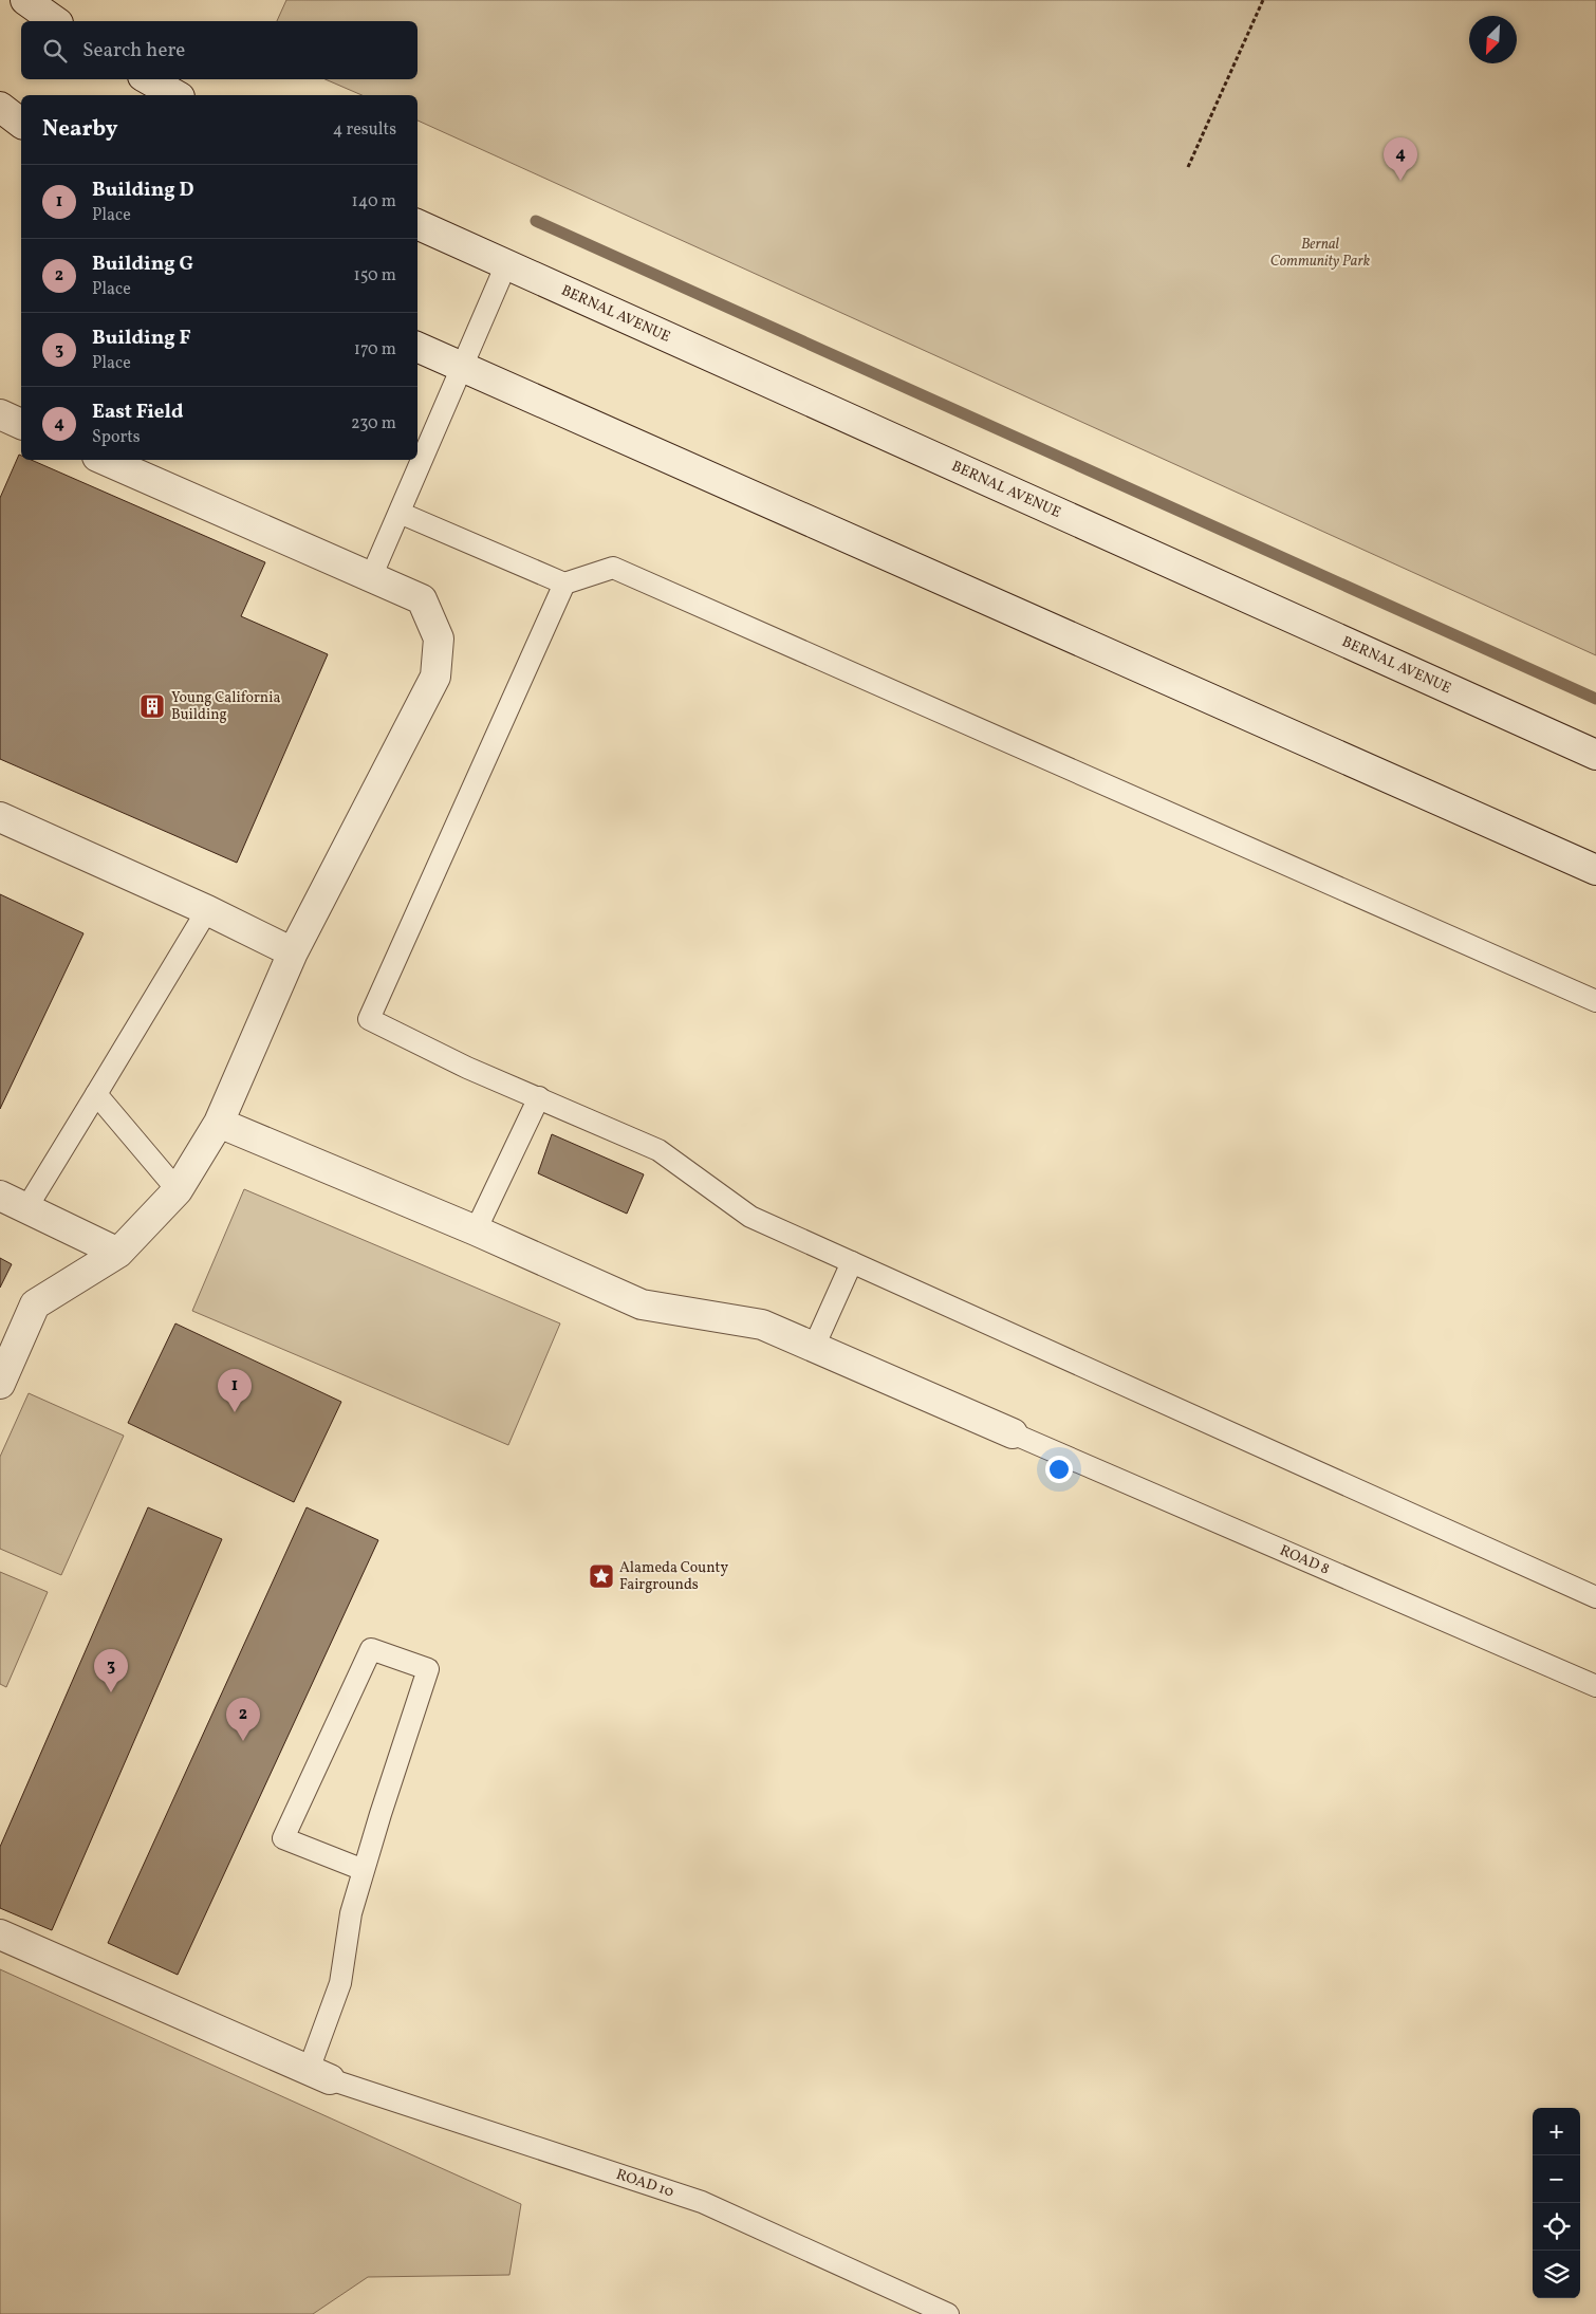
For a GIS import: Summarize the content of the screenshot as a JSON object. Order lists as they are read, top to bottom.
{
  "streets": {
    "street": ["BERNAL AVENUE"],
    "lane": ["ROAD 8", "ROAD 10"]
  },
  "parks": ["Bernal Community Park"],
  "places": {
    "building": ["Young California Building"],
    "place": ["Alameda County Fairgrounds"]
  },
  "north": "bottom left",
  "page": {
    "search": "Search here",
    "heading": ["Nearby", "4 results"],
    "pins": [
      "4",
      "1",
      "3",
      "2"
    ],
    "list": [
      {
        "mark": "1",
        "name": "Building D",
        "note": "Place",
        "value": "140 m"
      },
      {
        "mark": "2",
        "name": "Building G",
        "note": "Place",
        "value": "150 m"
      },
      {
        "mark": "3",
        "name": "Building F",
        "note": "Place",
        "value": "170 m"
      },
      {
        "mark": "4",
        "name": "East Field",
        "note": "Sports",
        "value": "230 m"
      }
    ],
    "map_buttons": ["+", "−"]
  }
}
